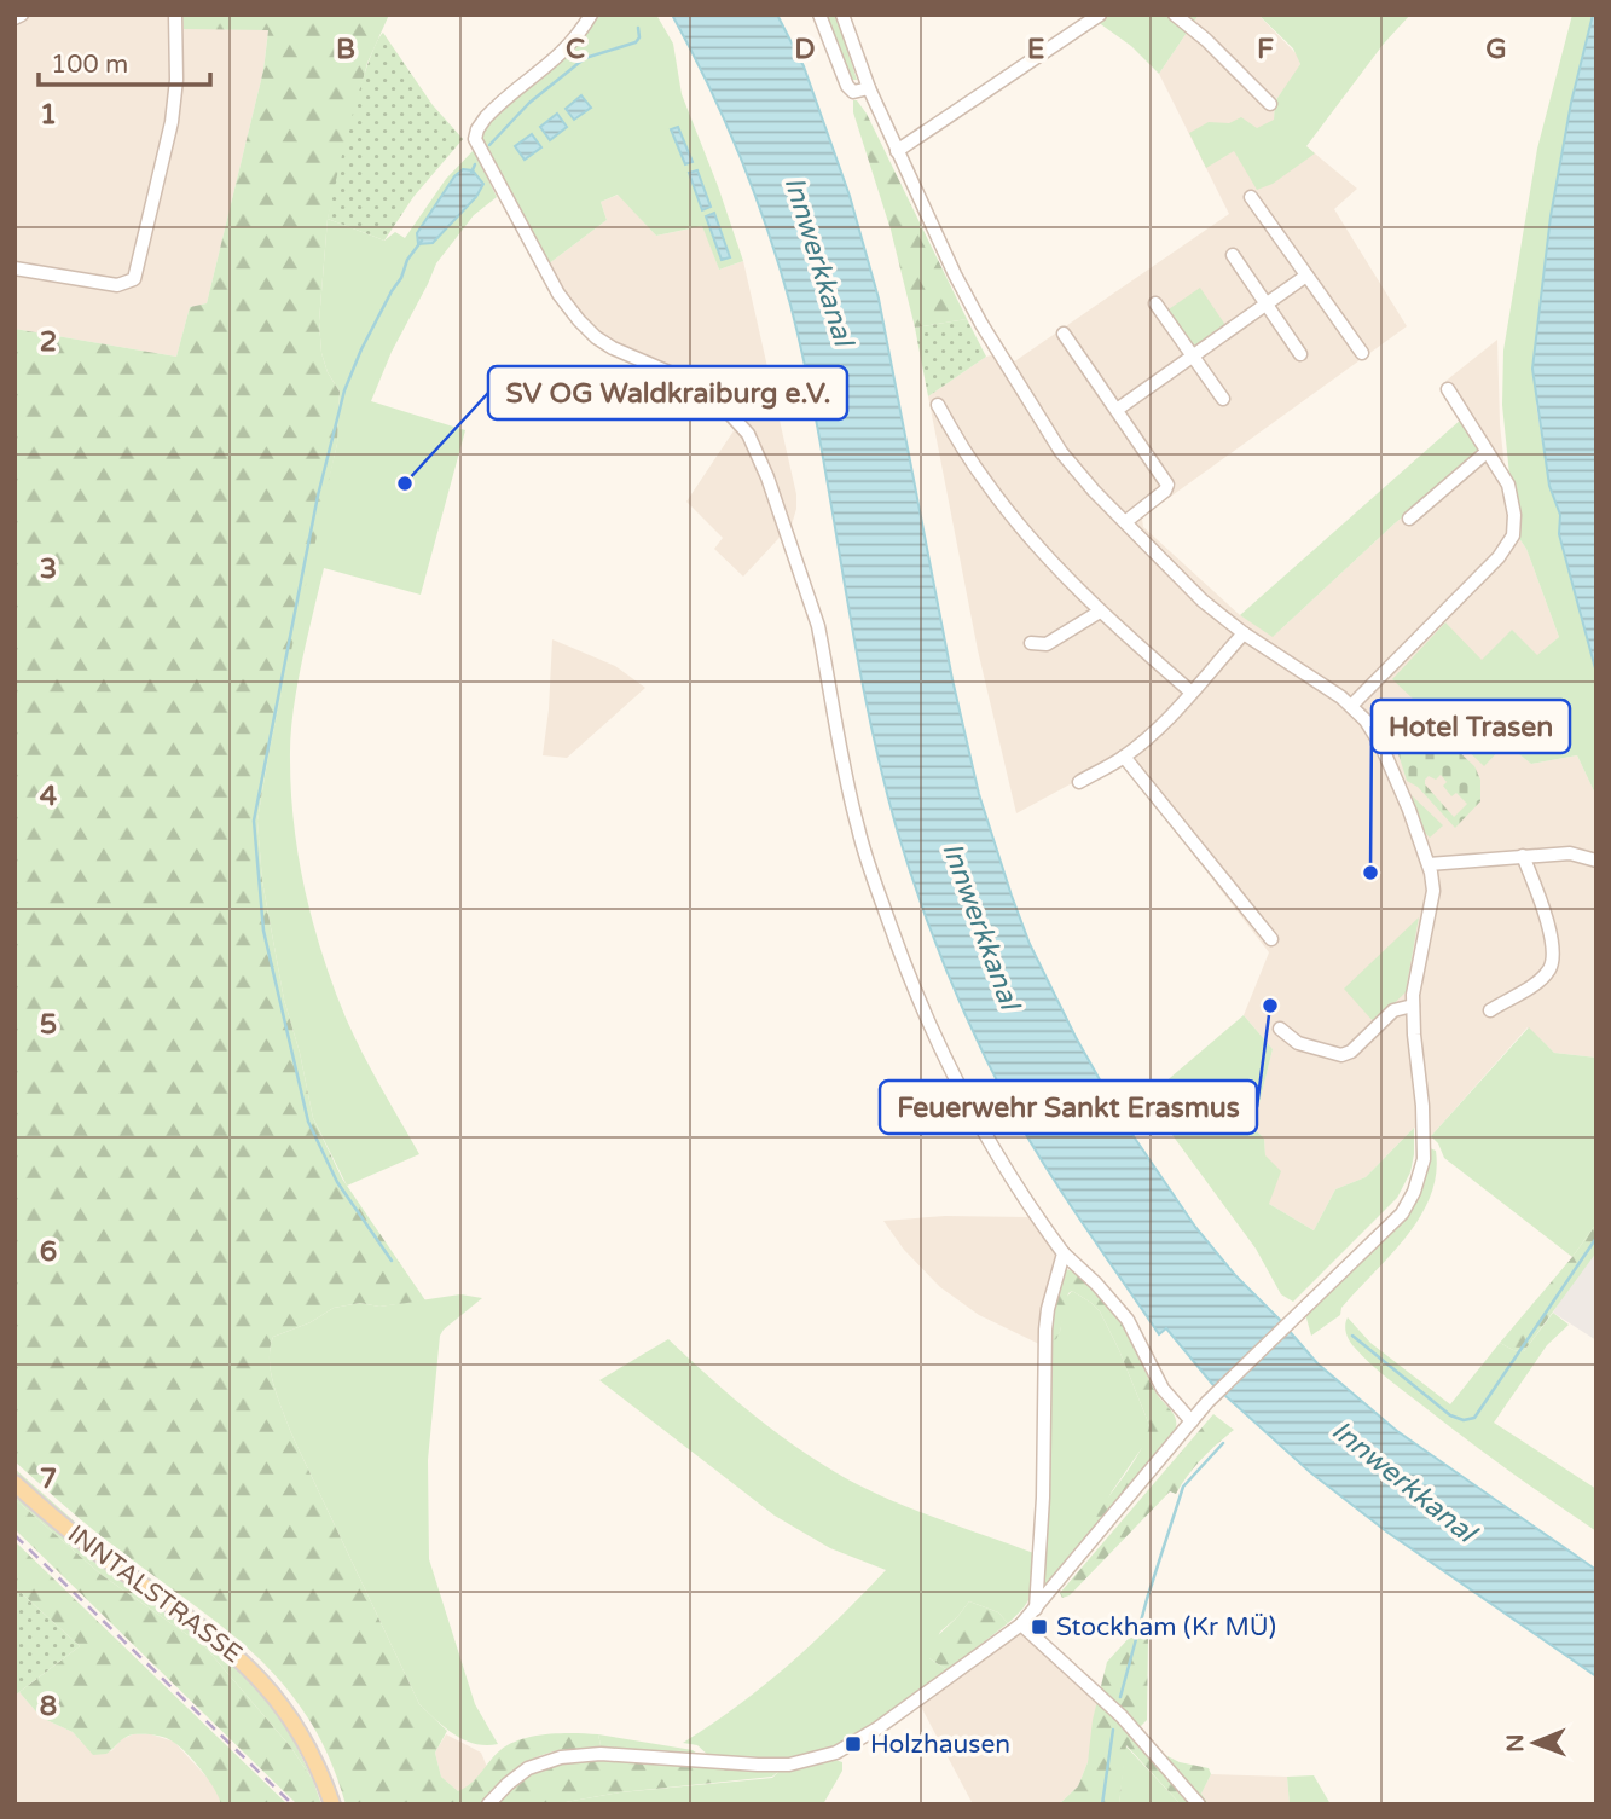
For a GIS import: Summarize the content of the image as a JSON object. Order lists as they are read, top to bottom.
{
  "streets": {
    "main road": ["INNTALSTRASSE"]
  },
  "water": ["Innwerkkanal"],
  "places": {
    "other": ["SV OG Waldkraiburg e.V.", "Hotel Trasen", "Feuerwehr Sankt Erasmus"],
    "transit": ["Stockham (Kr MÜ)", "Holzhausen"]
  },
  "scale_bar": "100 m",
  "north": "left",
  "grid": {
    "columns": [
      "B",
      "C",
      "D",
      "E",
      "F",
      "G"
    ],
    "rows": [
      "1",
      "2",
      "3",
      "4",
      "5",
      "6",
      "7",
      "8"
    ]
  }
}
